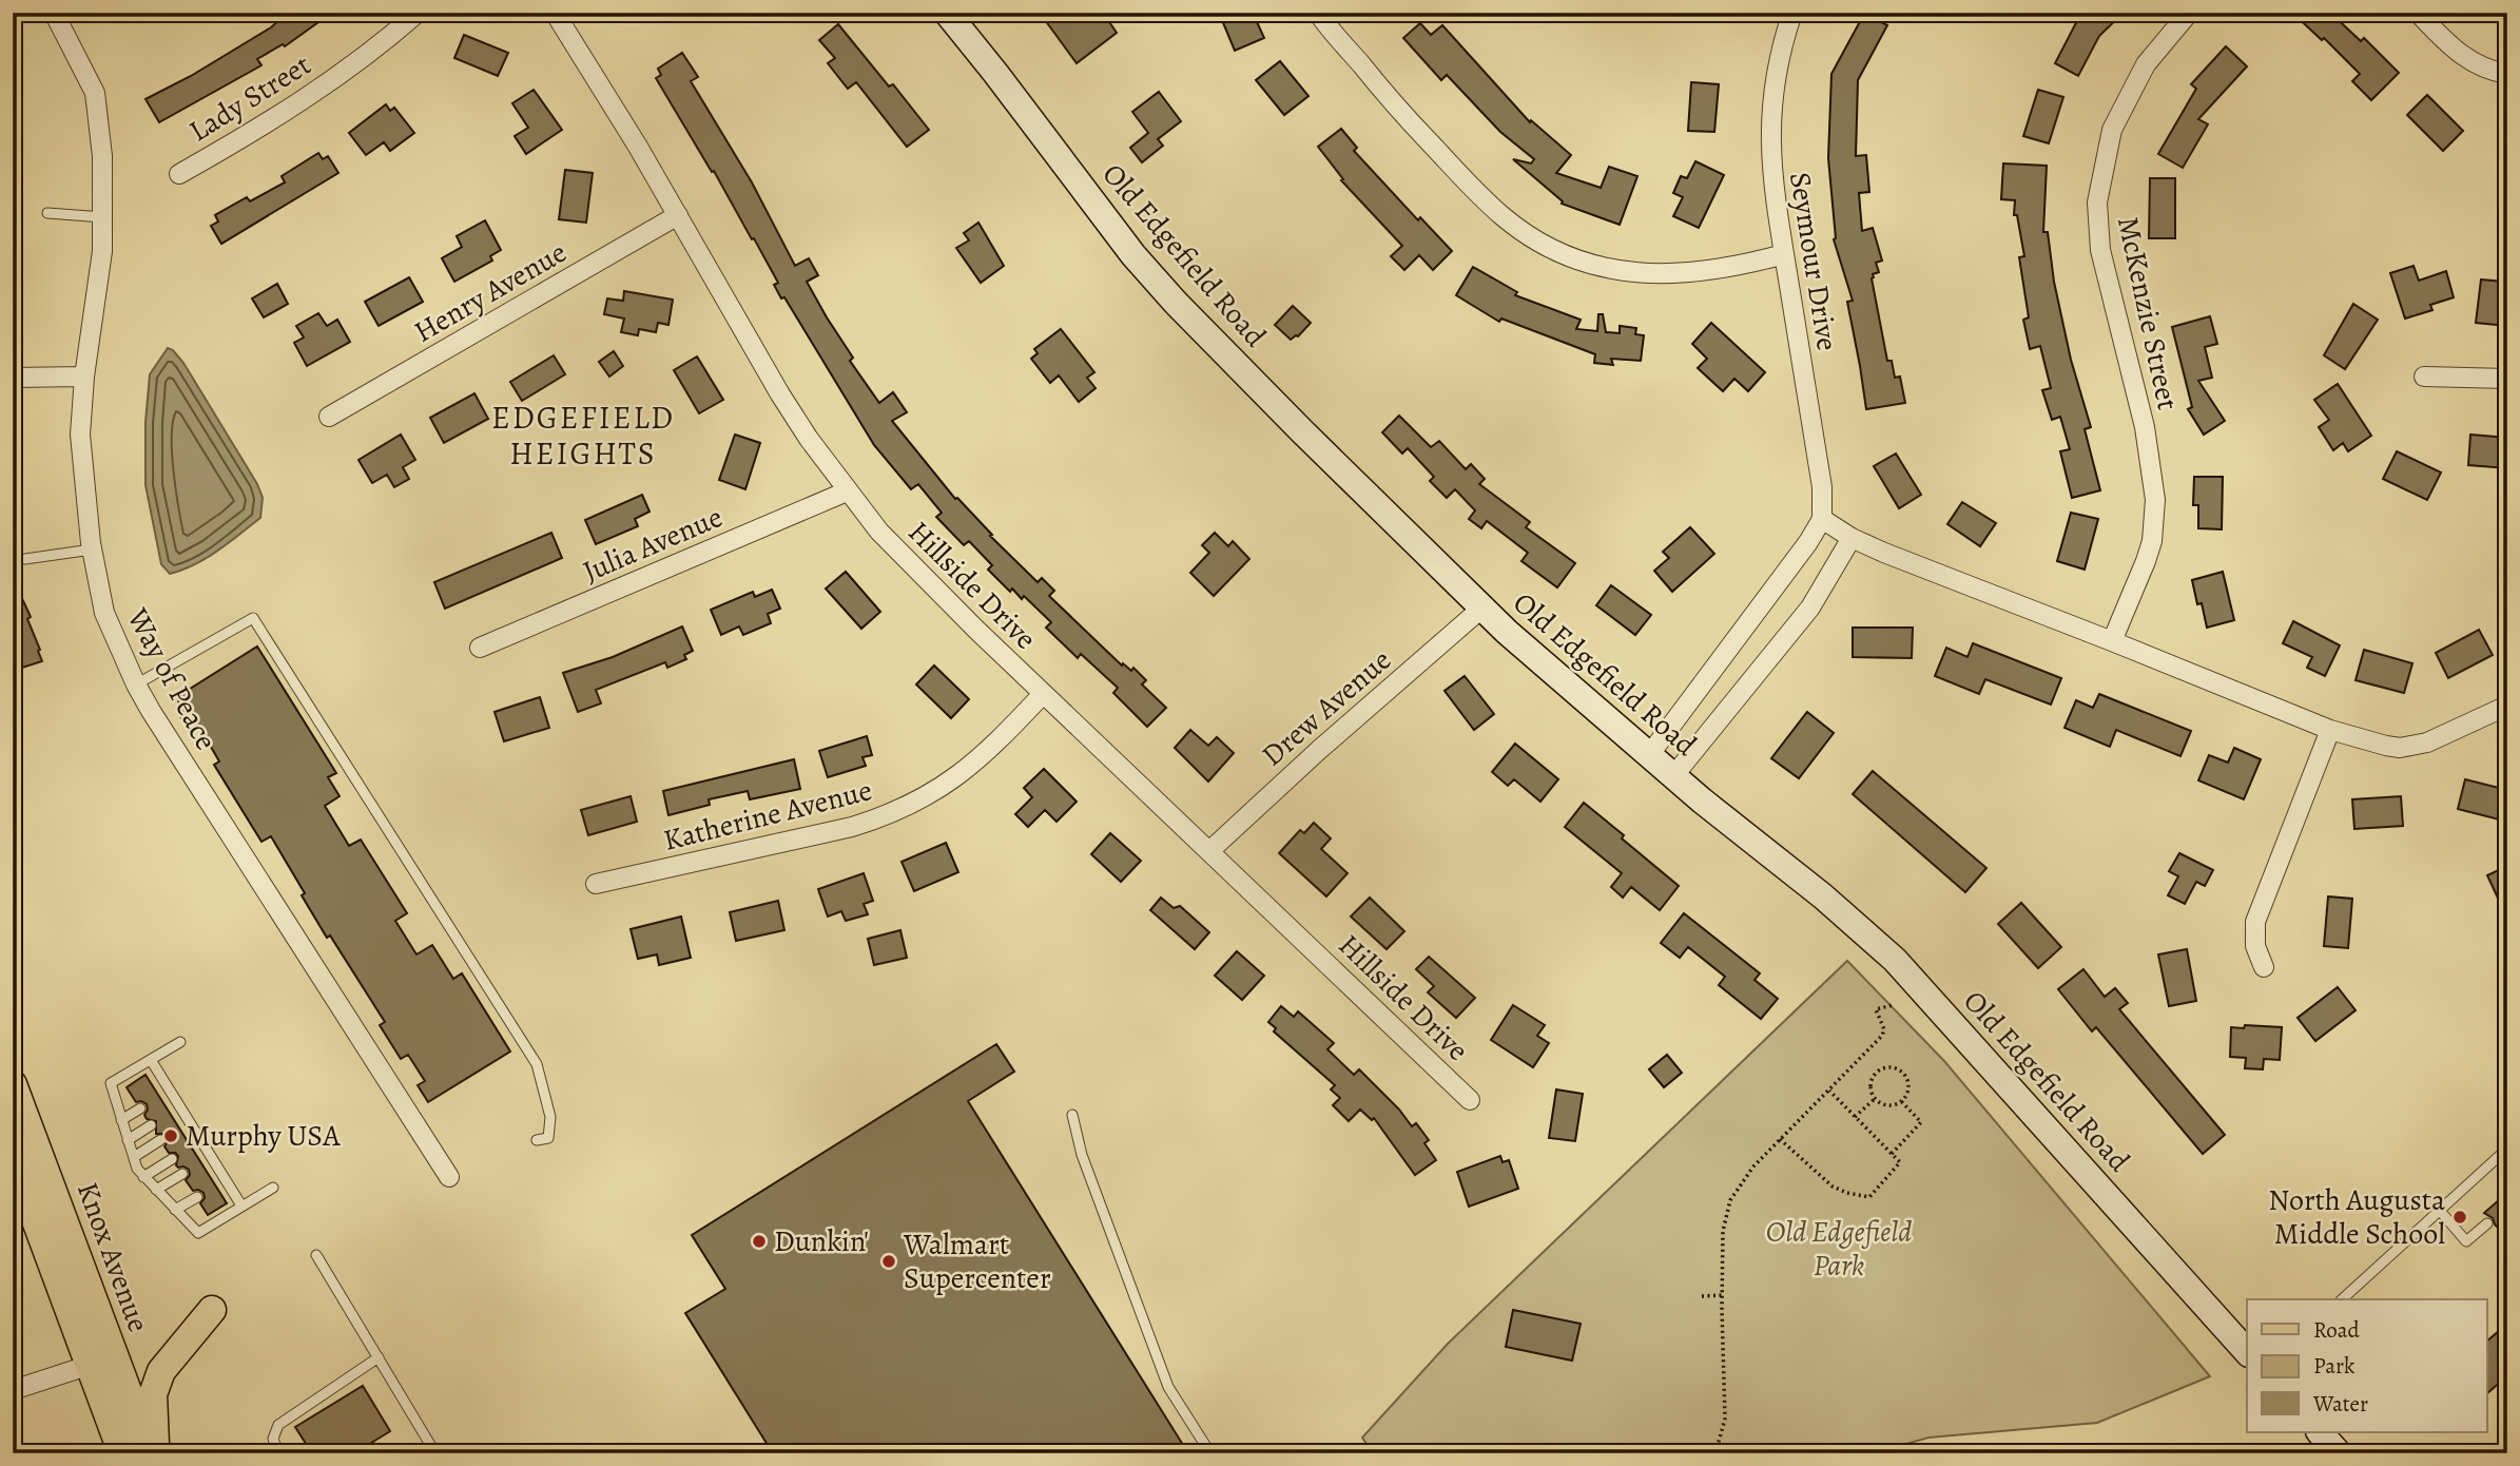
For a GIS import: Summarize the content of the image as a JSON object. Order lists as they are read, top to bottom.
{
  "streets": {
    "main road": ["Knox Avenue"],
    "street": [
      "Lady Street",
      "Old Edgefield Road",
      "Seymour Drive",
      "Henry Avenue",
      "McKenzie Street",
      "Julia Avenue",
      "Hillside Drive",
      "Way of Peace",
      "Drew Avenue",
      "Katherine Avenue"
    ]
  },
  "crossings": [
    ["Old Edgefield Road", "Drew Avenue"],
    ["Henry Avenue", "Hillside Drive"],
    ["Julia Avenue", "Hillside Drive"],
    ["Hillside Drive", "Drew Avenue"],
    ["Hillside Drive", "Katherine Avenue"]
  ],
  "districts": ["EDGEFIELD HEIGHTS"],
  "parks": ["Old Edgefield Park"],
  "places": [
    "Murphy USA",
    "North Augusta Middle School",
    "Dunkin'",
    "Walmart Supercenter"
  ],
  "legend": ["Road", "Park", "Water"]
}
